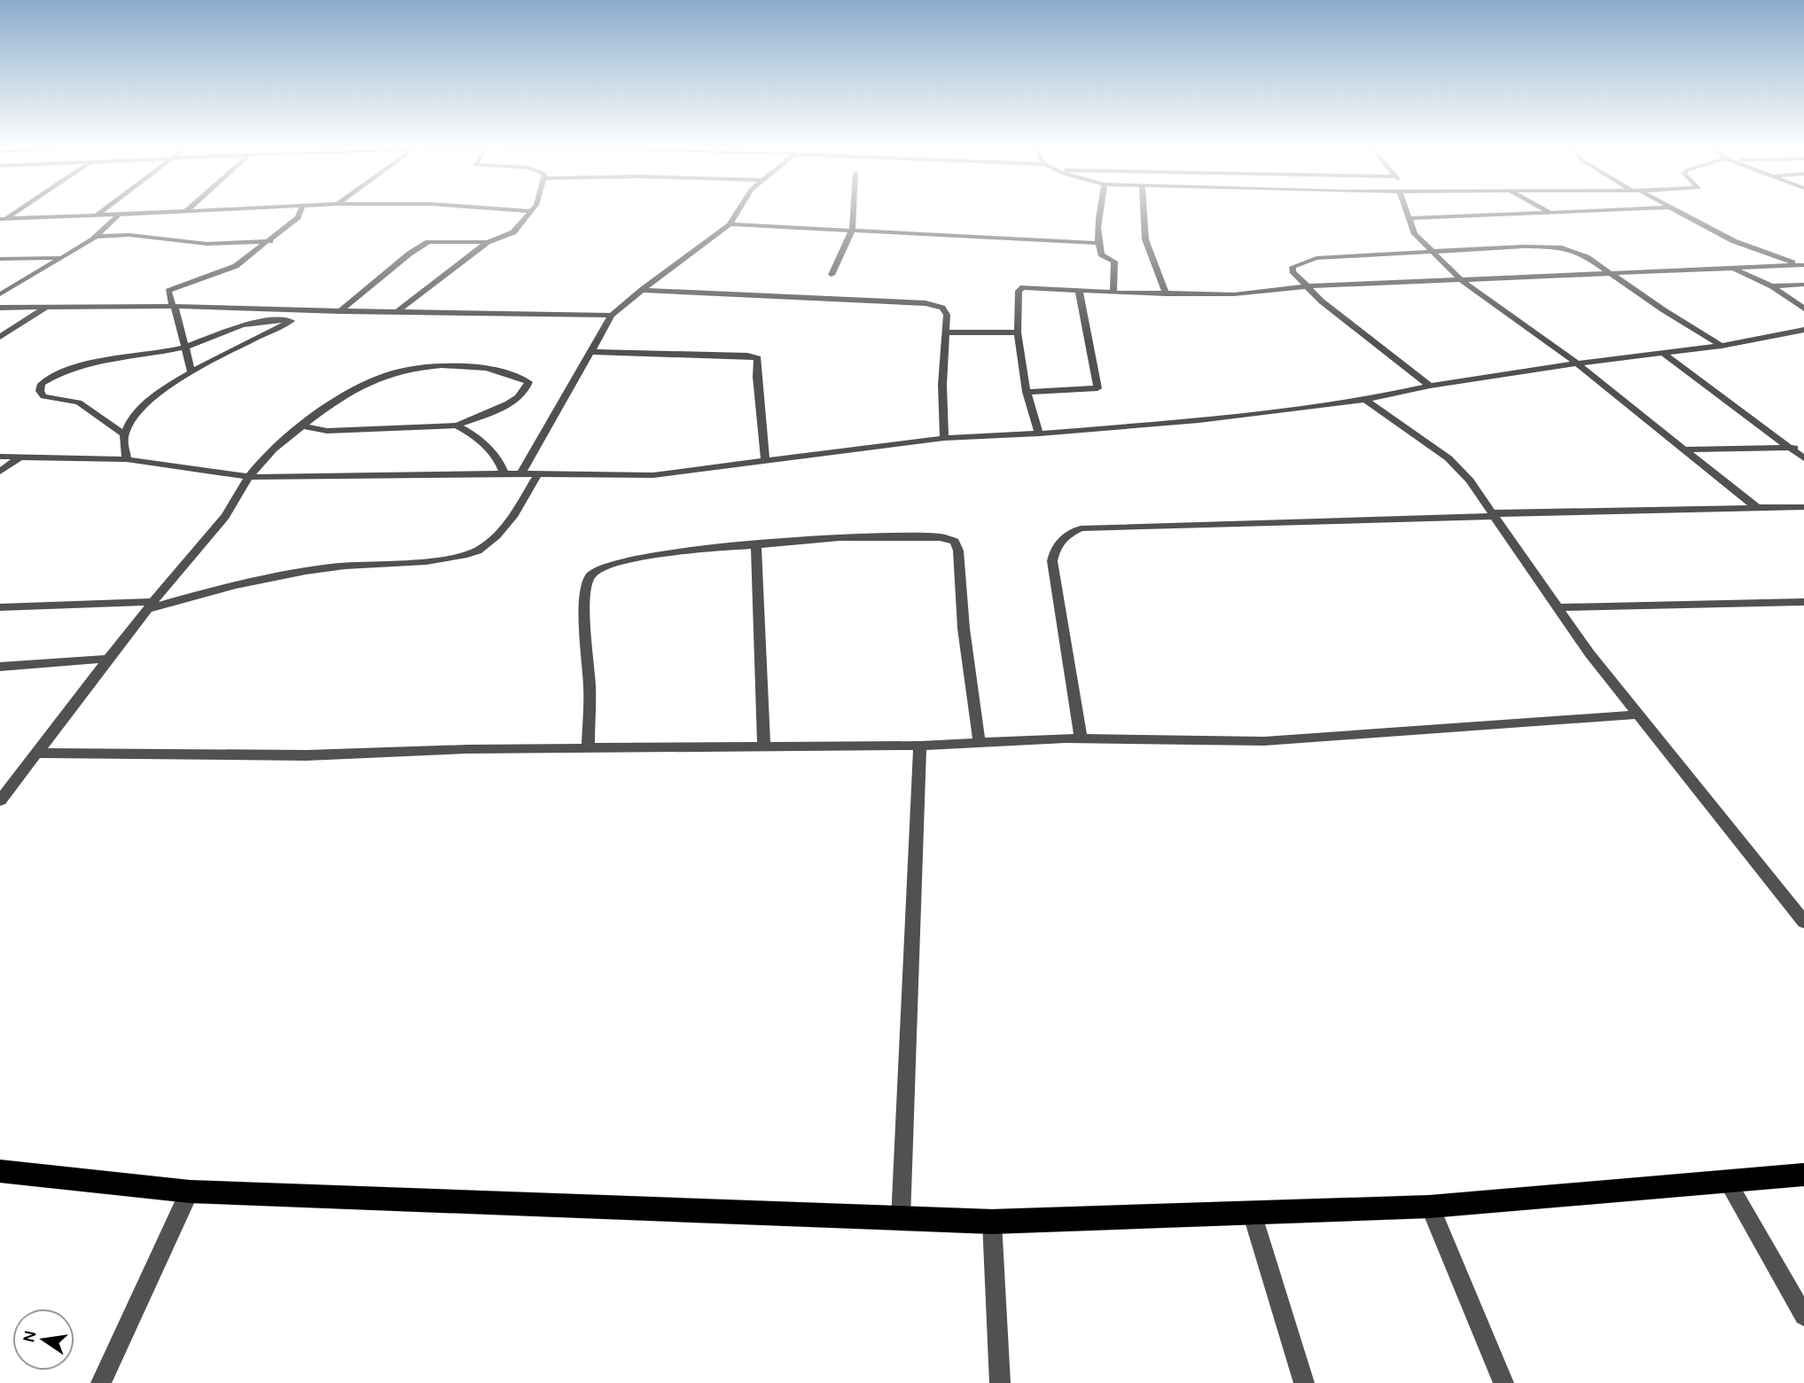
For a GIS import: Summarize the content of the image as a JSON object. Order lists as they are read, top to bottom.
{
  "north": "left"
}
